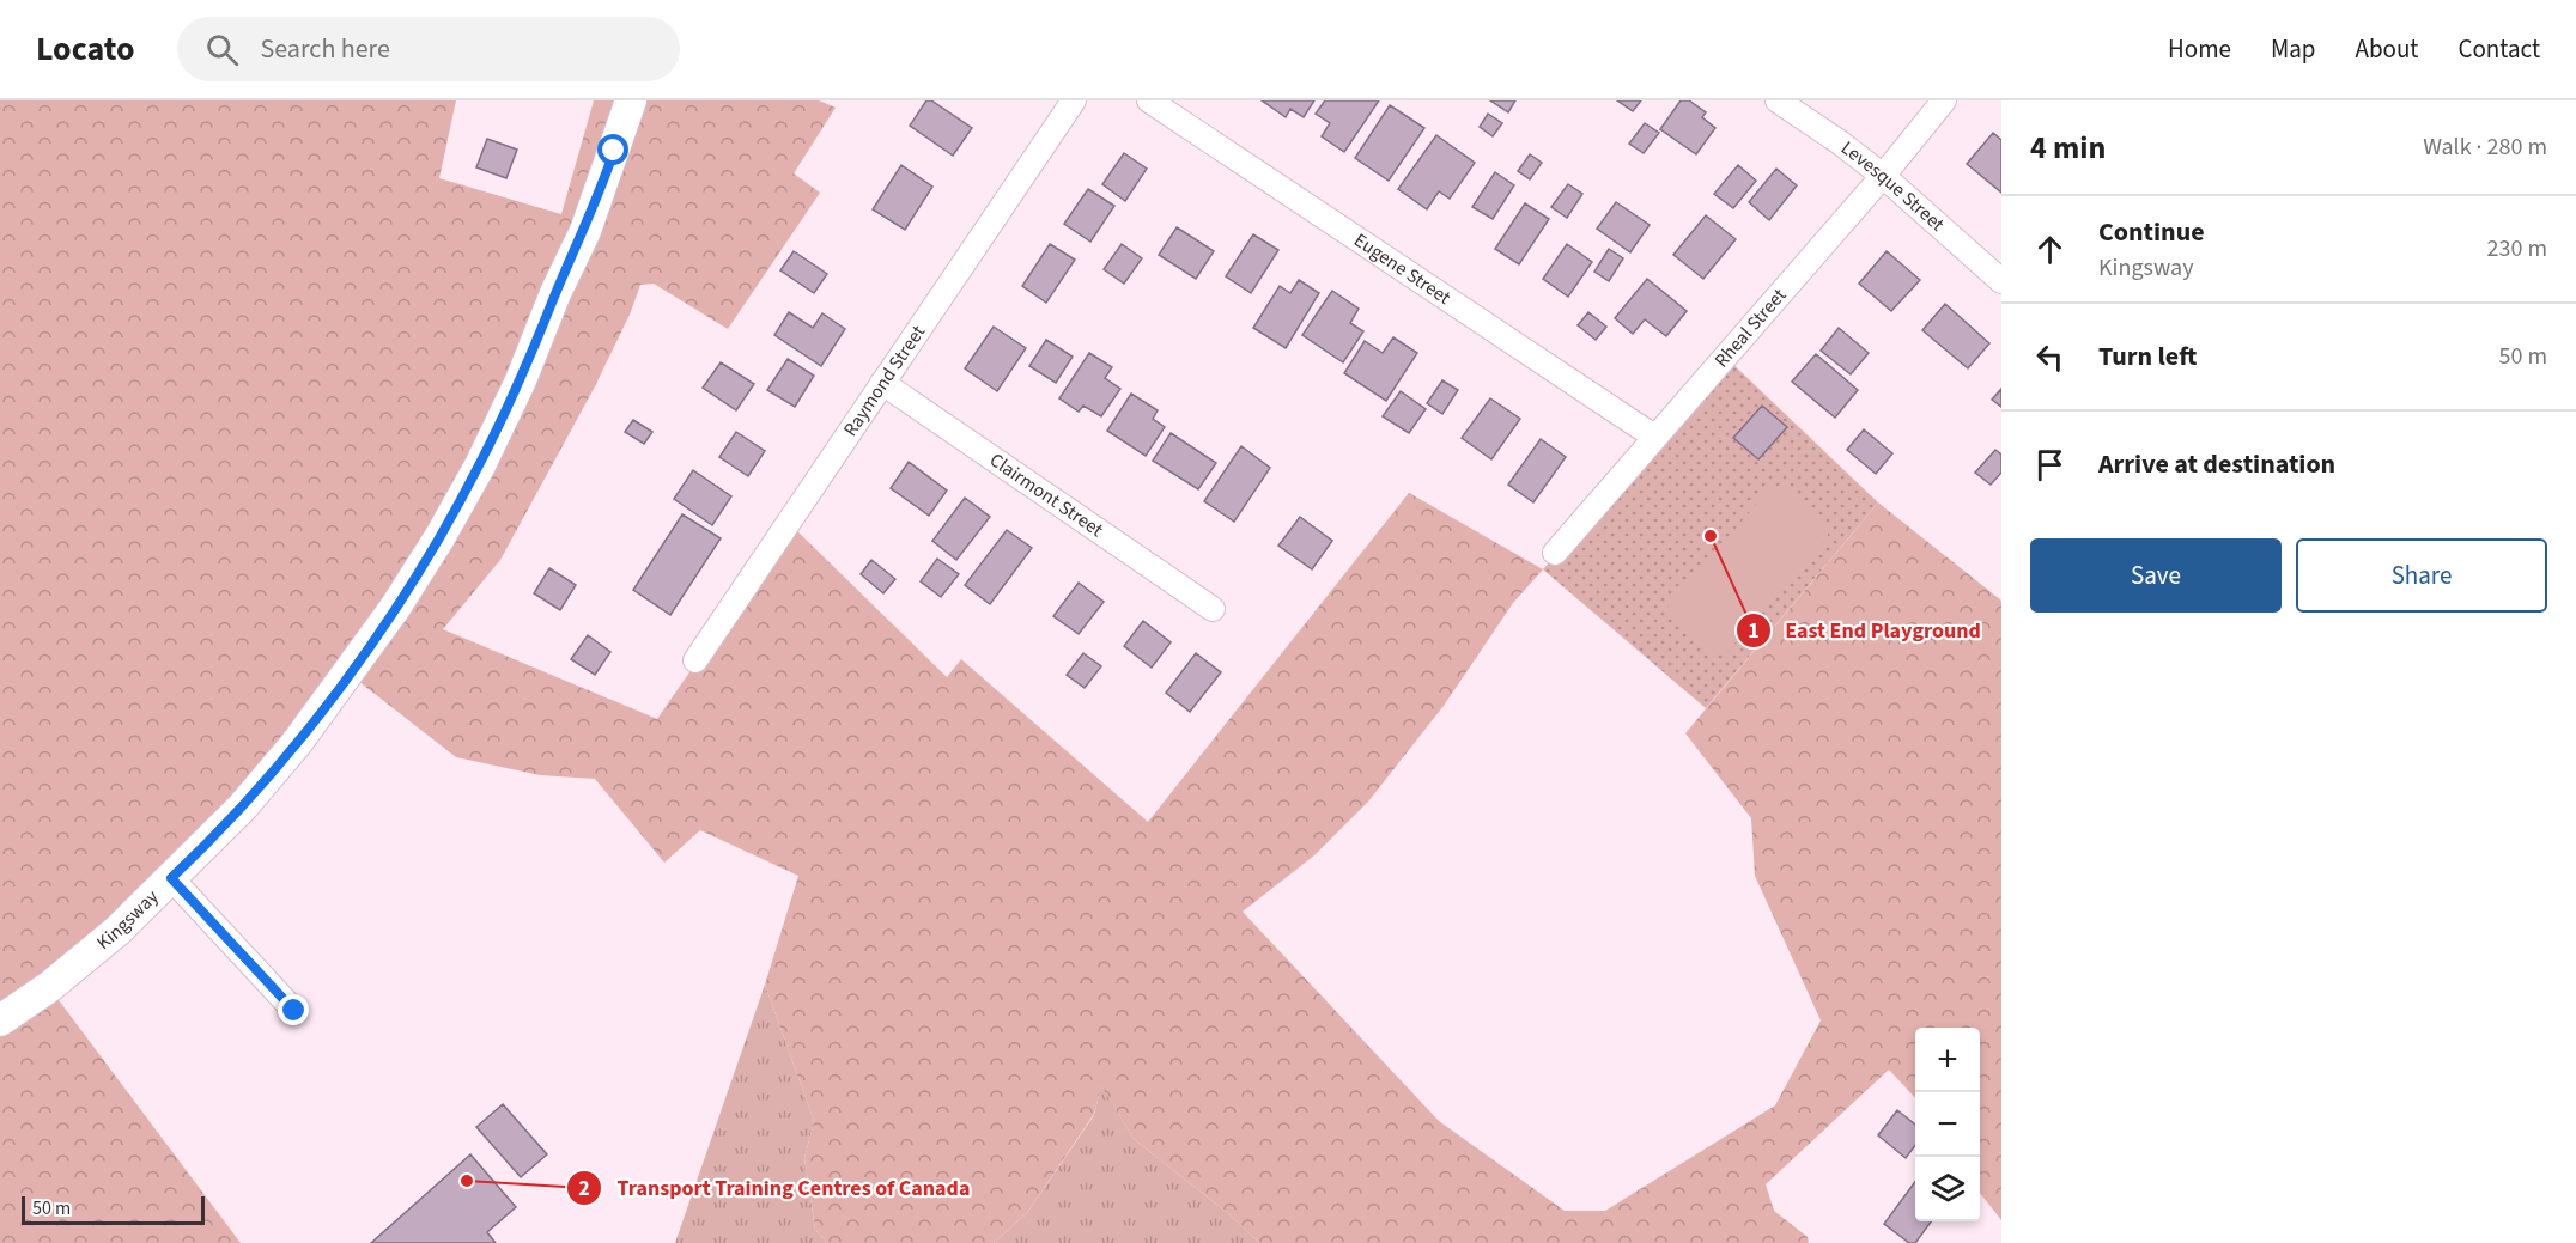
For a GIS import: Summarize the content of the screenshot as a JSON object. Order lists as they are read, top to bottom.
{
  "streets": {
    "main road": ["Kingsway"],
    "street": [
      "Levesque Street",
      "Eugene Street",
      "Rheal Street",
      "Raymond Street",
      "Clairmont Street"
    ]
  },
  "crossings": [
    ["Levesque Street", "Rheal Street"],
    ["Eugene Street", "Rheal Street"],
    ["Raymond Street", "Clairmont Street"]
  ],
  "places": ["East End Playground", "Transport Training Centres of Canada"],
  "scale_bar": "50 m",
  "page": {
    "header": "Locato",
    "search": "Search here",
    "nav": [
      "Home",
      "Map",
      "About",
      "Contact"
    ],
    "heading": ["4 min", "Walk · 280 m"],
    "list": [
      ["Continue", "Kingsway", "230 m"],
      ["Turn left", "50 m"],
      "Arrive at destination"
    ],
    "buttons": ["Save", "Share"],
    "map_buttons": ["+", "−"],
    "scale": "50 m"
  }
}
